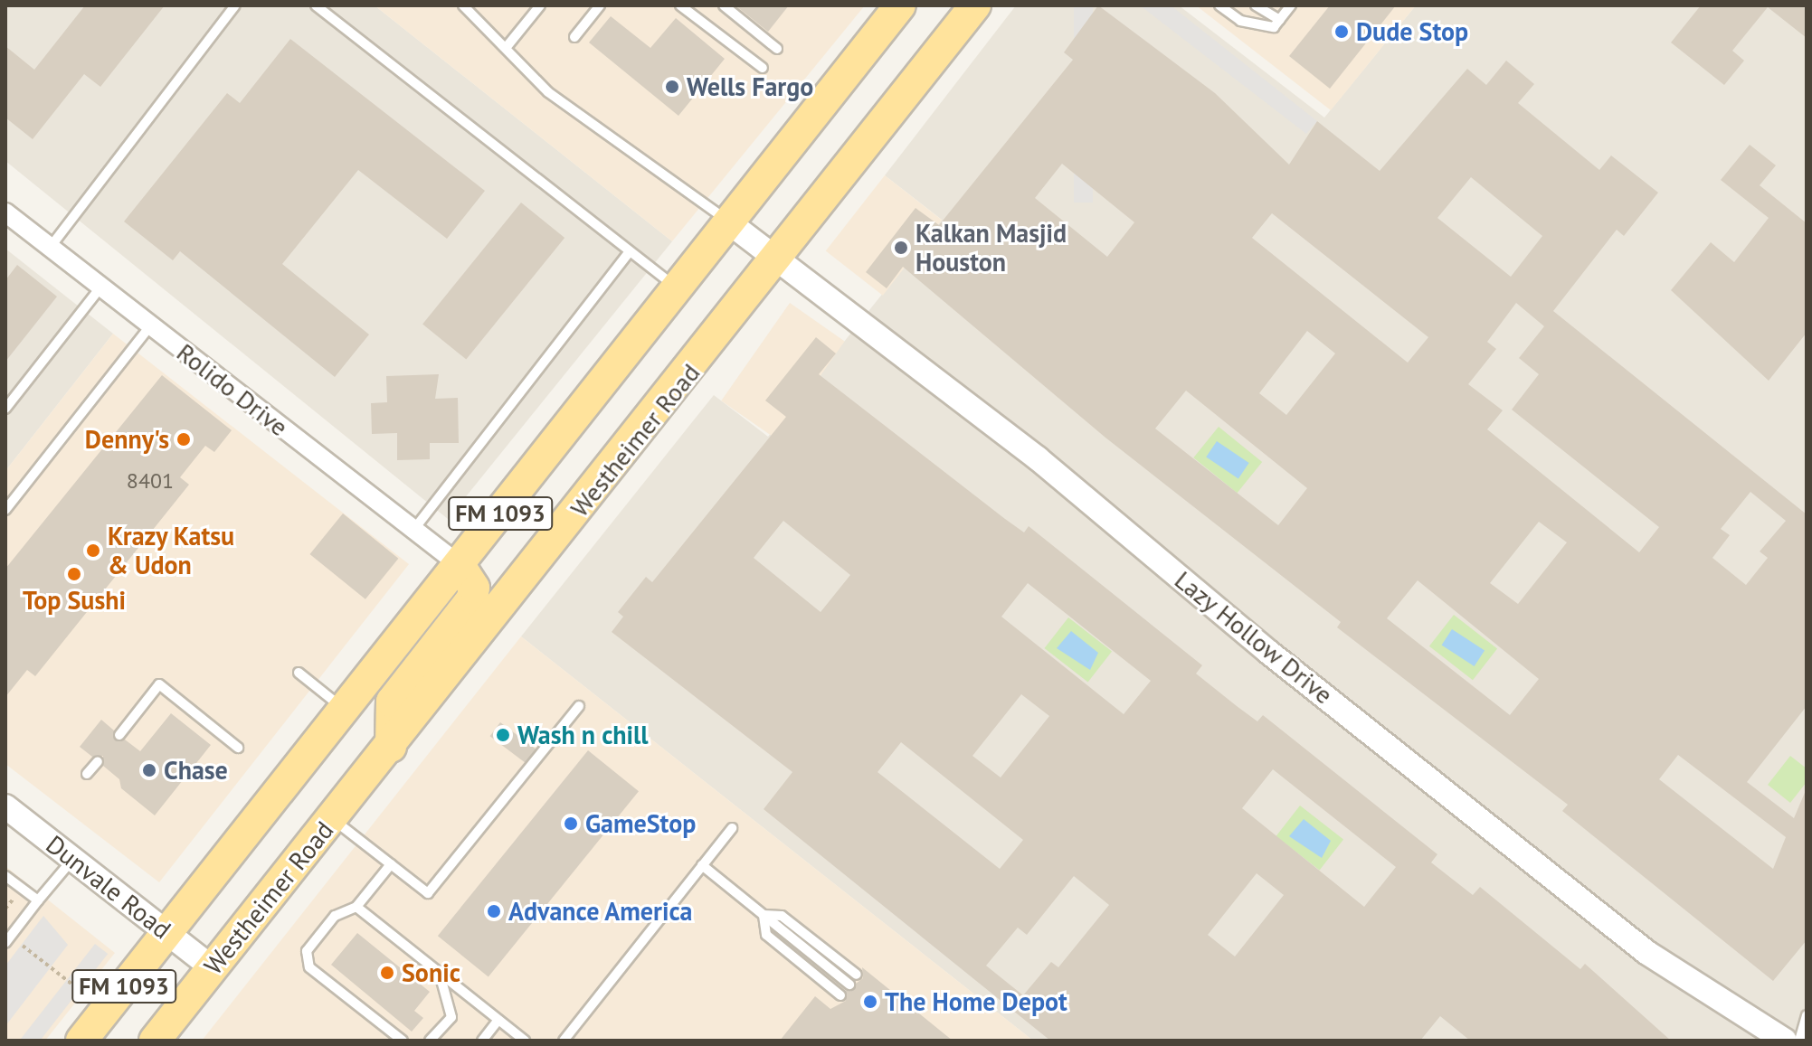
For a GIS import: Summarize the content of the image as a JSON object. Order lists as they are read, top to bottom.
{
  "streets": {
    "main road": ["Westheimer Road", "FM 1093"],
    "street": ["Rolido Drive", "Lazy Hollow Drive", "Dunvale Road"]
  },
  "crossings": [
    ["Rolido Drive", "FM 1093"],
    ["Westheimer Road", "Lazy Hollow Drive"],
    ["Westheimer Road", "Dunvale Road"],
    ["FM 1093", "Lazy Hollow Drive"],
    ["FM 1093", "Dunvale Road"]
  ],
  "places": [
    "Dude Stop",
    "Wells Fargo",
    "Kalkan Masjid Houston",
    "Denny's",
    "Krazy Katsu & Udon",
    "Top Sushi",
    "Wash n chill",
    "Chase",
    "GameStop",
    "Advance America",
    "Sonic",
    "The Home Depot"
  ],
  "house_numbers": ["8401"]
}
